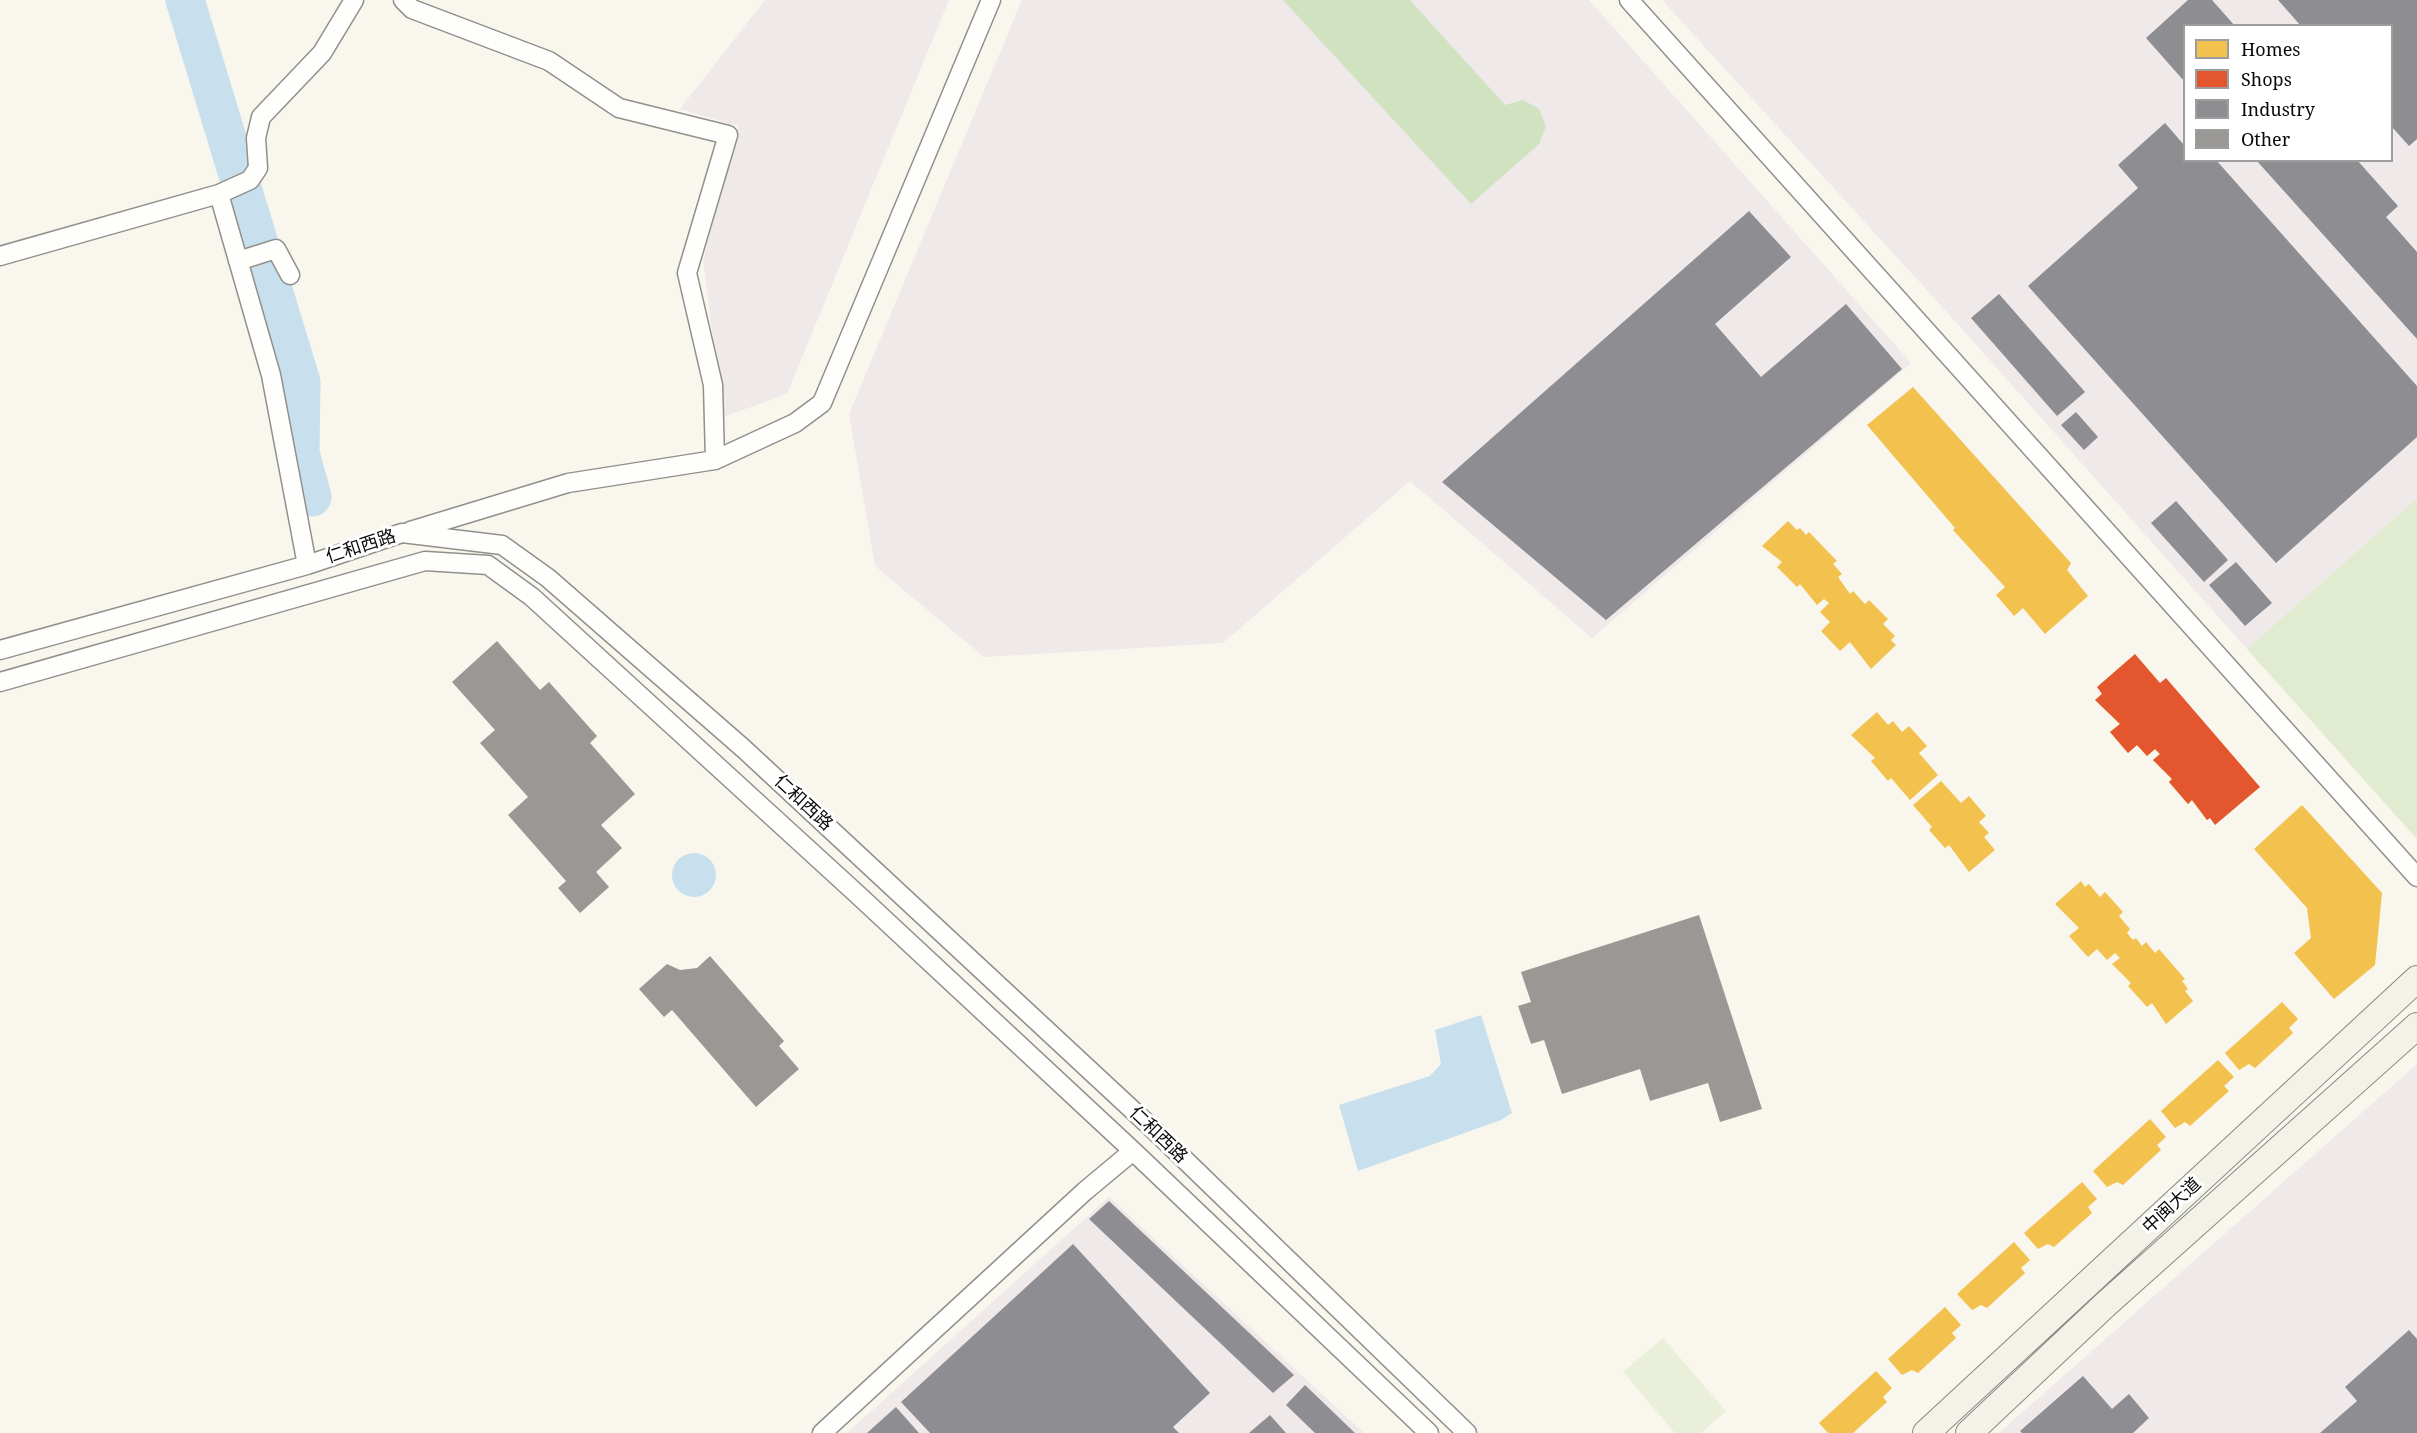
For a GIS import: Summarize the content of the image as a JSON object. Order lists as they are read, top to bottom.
{
  "streets": {
    "main road": ["中闽大道"],
    "street": ["仁和西路"]
  },
  "legend": [
    "Homes",
    "Shops",
    "Industry",
    "Other"
  ]
}
